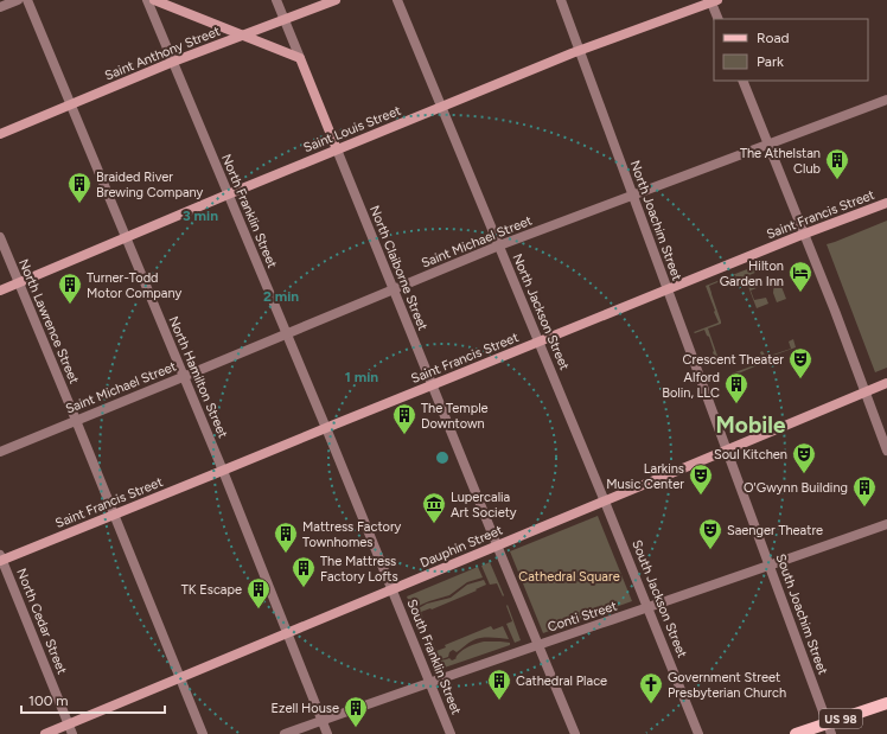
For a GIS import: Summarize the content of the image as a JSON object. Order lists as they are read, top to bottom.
{
  "streets": {
    "main road": ["US 98"],
    "street": [
      "Saint Anthony Street",
      "Saint Louis Street",
      "North Franklin Street",
      "Saint Francis Street",
      "North Joachim Street",
      "Saint Michael Street",
      "North Claiborne Street",
      "North Jackson Street",
      "North Lawrence Street",
      "North Hamilton Street",
      "Dauphin Street",
      "South Jackson Street",
      "South Joachim Street",
      "Conti Street",
      "North Cedar Street",
      "South Franklin Street"
    ]
  },
  "crossings": [
    ["Saint Anthony Street", "North Franklin Street"],
    ["Saint Anthony Street", "North Claiborne Street"],
    ["Saint Anthony Street", "North Hamilton Street"],
    ["Saint Louis Street", "North Franklin Street"],
    ["Saint Louis Street", "North Joachim Street"],
    ["Saint Louis Street", "North Claiborne Street"],
    ["Saint Louis Street", "North Jackson Street"],
    ["Saint Louis Street", "North Lawrence Street"],
    ["Saint Louis Street", "North Hamilton Street"],
    ["North Franklin Street", "Saint Francis Street"],
    ["North Franklin Street", "Saint Michael Street"],
    ["North Franklin Street", "Dauphin Street"],
    ["North Franklin Street", "South Franklin Street"],
    ["Saint Francis Street", "North Joachim Street"],
    ["Saint Francis Street", "North Claiborne Street"],
    ["Saint Francis Street", "North Jackson Street"],
    ["Saint Francis Street", "North Lawrence Street"],
    ["Saint Francis Street", "North Hamilton Street"],
    ["Saint Francis Street", "North Cedar Street"],
    ["North Joachim Street", "Saint Michael Street"],
    ["North Joachim Street", "Dauphin Street"],
    ["North Joachim Street", "South Joachim Street"],
    ["Saint Michael Street", "North Claiborne Street"],
    ["Saint Michael Street", "North Jackson Street"],
    ["Saint Michael Street", "North Lawrence Street"],
    ["Saint Michael Street", "North Hamilton Street"],
    ["North Claiborne Street", "Dauphin Street"],
    ["North Claiborne Street", "Conti Street"],
    ["North Jackson Street", "Dauphin Street"],
    ["North Jackson Street", "South Jackson Street"],
    ["North Lawrence Street", "Dauphin Street"],
    ["North Hamilton Street", "Dauphin Street"],
    ["North Hamilton Street", "Conti Street"],
    ["Dauphin Street", "South Jackson Street"],
    ["Dauphin Street", "South Joachim Street"],
    ["Dauphin Street", "North Cedar Street"],
    ["Dauphin Street", "South Franklin Street"],
    ["South Jackson Street", "Conti Street"],
    ["South Joachim Street", "Conti Street"],
    ["South Joachim Street", "US 98"],
    ["Conti Street", "South Franklin Street"]
  ],
  "districts": ["Mobile"],
  "parks": ["Cathedral Square"],
  "places": {
    "building": [
      "The Athelstan Club",
      "Braided River Brewing Company",
      "Turner-Todd Motor Company",
      "Alford Bolin, LLC",
      "The Temple Downtown",
      "O'Gwynn Building",
      "Mattress Factory Townhomes",
      "The Mattress Factory Lofts",
      "TK Escape",
      "Cathedral Place",
      "Ezell House"
    ],
    "hotel": ["Hilton Garden Inn"],
    "theatre": [
      "Crescent Theater",
      "Soul Kitchen",
      "Larkins Music Center",
      "Saenger Theatre"
    ],
    "museum": ["Lupercalia Art Society"],
    "church": ["Government Street Presbyterian Church"]
  },
  "legend": ["Road", "Park"],
  "scale_bar": "100 m",
  "rings": ["3 min", "2 min", "1 min"]
}
